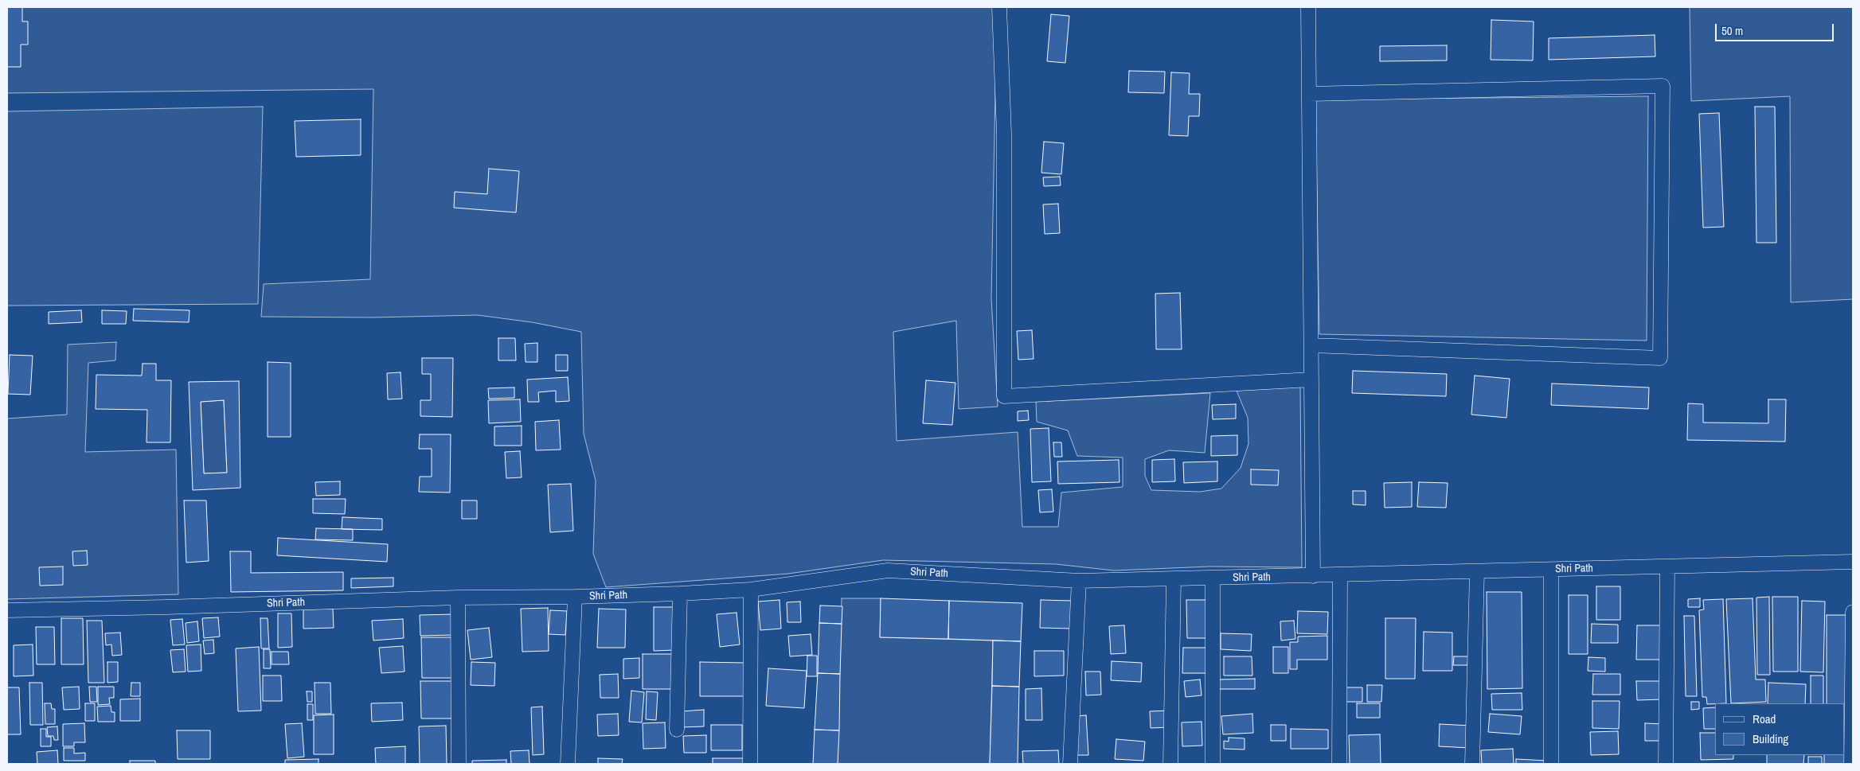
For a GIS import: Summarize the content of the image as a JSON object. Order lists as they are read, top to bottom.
{
  "streets": {
    "street": ["Shri Path"]
  },
  "legend": ["Road", "Building"],
  "scale_bar": "50 m"
}
